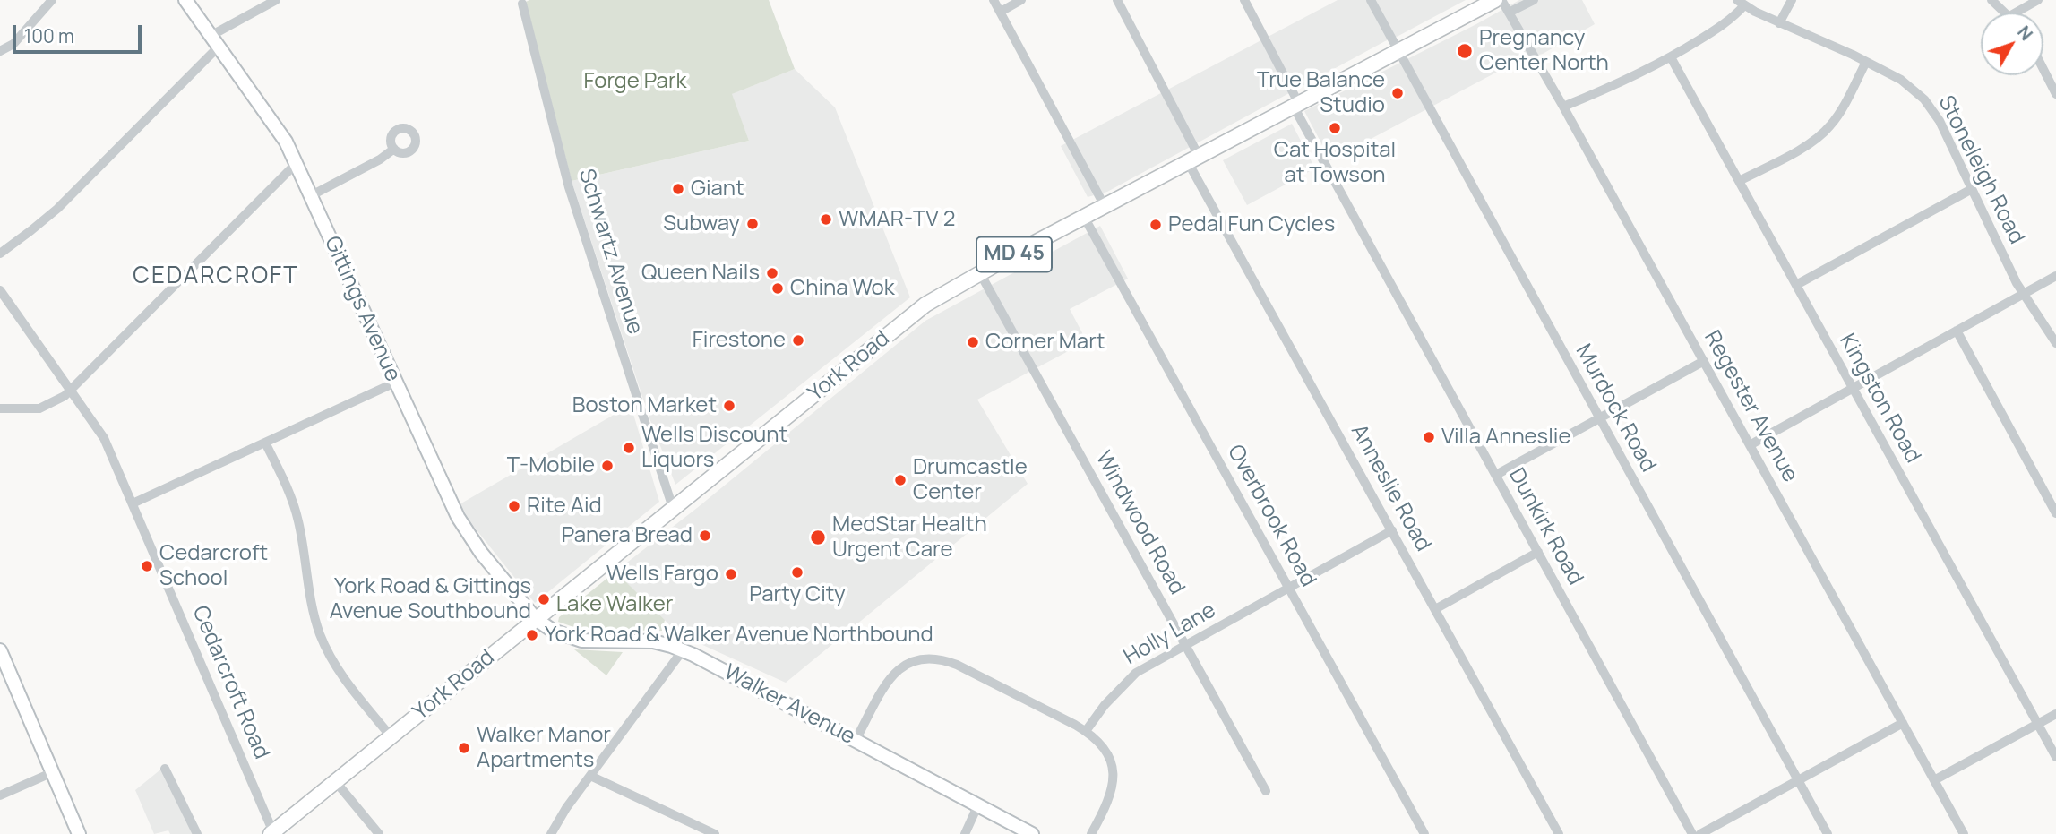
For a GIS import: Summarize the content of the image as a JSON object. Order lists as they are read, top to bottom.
{
  "streets": {
    "main road": ["MD 45", "York Road"],
    "street": [
      "Stoneleigh Road",
      "Schwartz Avenue",
      "Gittings Avenue",
      "Kingston Road",
      "Regester Avenue",
      "Murdock Road",
      "Anneslie Road",
      "Overbrook Road",
      "Windwood Road",
      "Dunkirk Road",
      "Holly Lane",
      "Cedarcroft Road",
      "Walker Avenue"
    ]
  },
  "crossings": [
    ["Schwartz Avenue", "York Road"],
    ["Gittings Avenue", "York Road"],
    ["Gittings Avenue", "Walker Avenue"],
    ["York Road", "Murdock Road"],
    ["York Road", "Anneslie Road"],
    ["York Road", "Overbrook Road"],
    ["York Road", "Windwood Road"],
    ["York Road", "Dunkirk Road"],
    ["York Road", "Cedarcroft Road"],
    ["York Road", "Walker Avenue"],
    ["Anneslie Road", "Holly Lane"],
    ["Overbrook Road", "Holly Lane"],
    ["Windwood Road", "Holly Lane"]
  ],
  "districts": ["CEDARCROFT"],
  "parks": ["Forge Park", "Lake Walker"],
  "places": [
    "Pregnancy Center North",
    "True Balance Studio",
    "Cat Hospital at Towson",
    "Giant",
    "WMAR-TV 2",
    "Subway",
    "Pedal Fun Cycles",
    "Queen Nails",
    "China Wok",
    "Firestone",
    "Corner Mart",
    "Boston Market",
    "Villa Anneslie",
    "Wells Discount Liquors",
    "T-Mobile",
    "Drumcastle Center",
    "Rite Aid",
    "Panera Bread",
    "MedStar Health Urgent Care",
    "Cedarcroft School",
    "Party City",
    "Wells Fargo",
    "York Road & Gittings Avenue Southbound",
    "York Road & Walker Avenue Northbound",
    "Walker Manor Apartments"
  ],
  "scale_bar": "100 m",
  "north": "top right"
}
